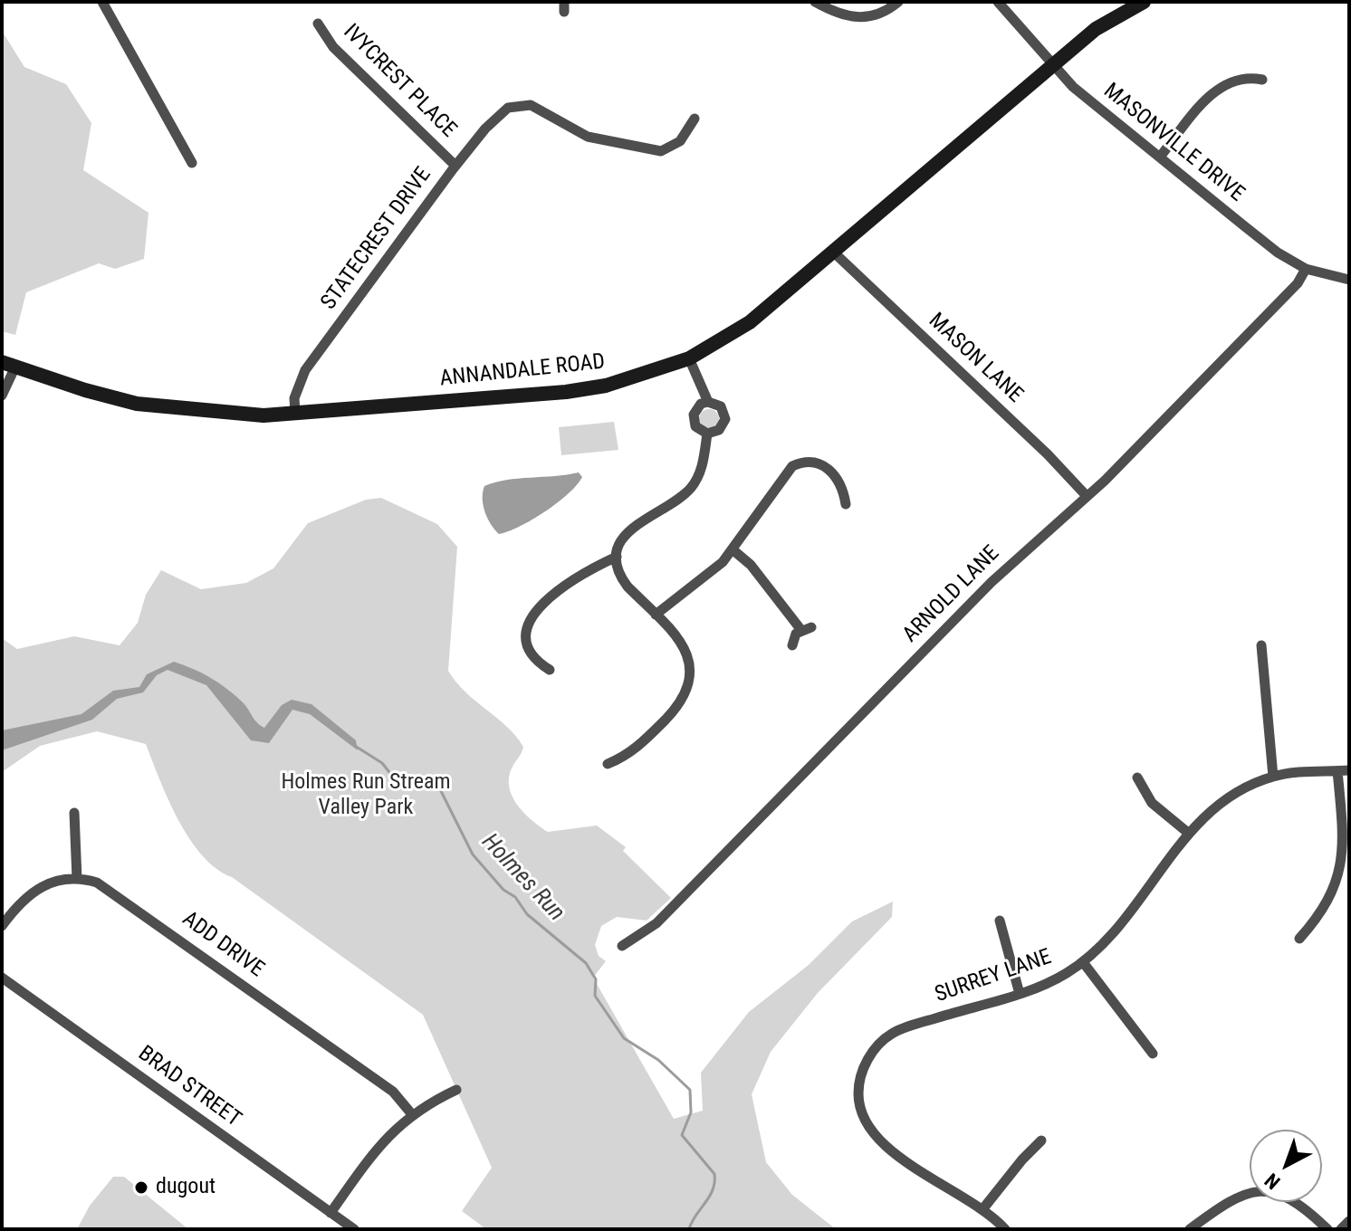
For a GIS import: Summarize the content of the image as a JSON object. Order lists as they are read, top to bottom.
{
  "streets": {
    "main road": ["ANNANDALE ROAD"],
    "street": [
      "IVYCREST PLACE",
      "MASONVILLE DRIVE",
      "STATECREST DRIVE",
      "MASON LANE",
      "ARNOLD LANE",
      "ADD DRIVE",
      "SURREY LANE",
      "BRAD STREET"
    ]
  },
  "crossings": [
    ["IVYCREST PLACE", "STATECREST DRIVE"],
    ["MASONVILLE DRIVE", "ANNANDALE ROAD"],
    ["MASONVILLE DRIVE", "ARNOLD LANE"],
    ["STATECREST DRIVE", "ANNANDALE ROAD"],
    ["MASON LANE", "ANNANDALE ROAD"],
    ["MASON LANE", "ARNOLD LANE"]
  ],
  "water": ["Holmes Run"],
  "parks": ["Holmes Run Stream Valley Park"],
  "places": ["dugout"],
  "north": "bottom left"
}
